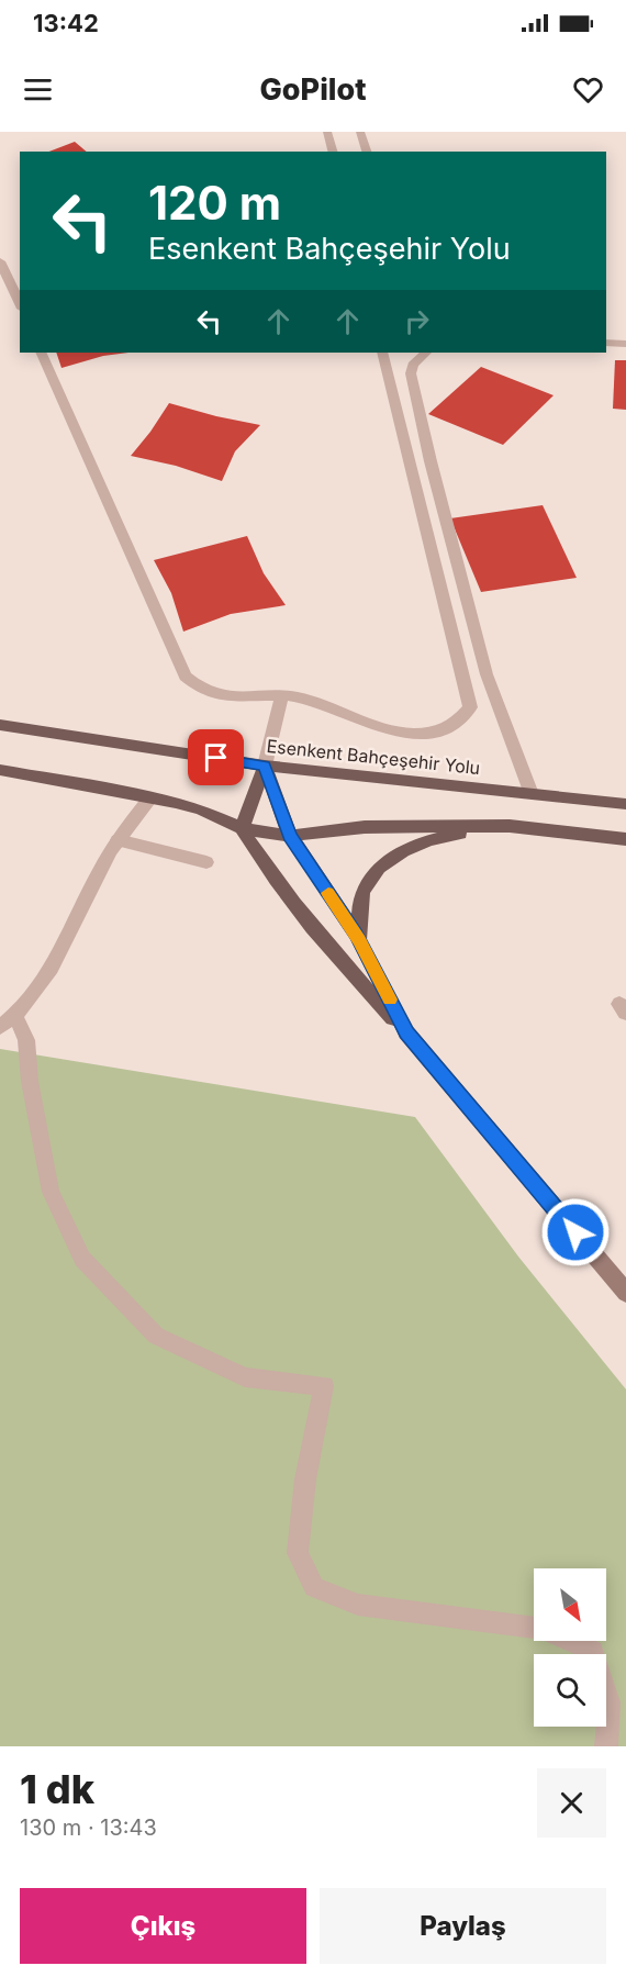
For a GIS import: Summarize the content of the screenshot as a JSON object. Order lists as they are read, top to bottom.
{
  "streets": {
    "main road": ["Esenkent Bahçeşehir Yolu"]
  },
  "north": "bottom right",
  "page": {
    "status": "13:42",
    "header": "GoPilot",
    "turn": ["120 m", "Esenkent Bahçeşehir Yolu"],
    "heading": ["1 dk", "130 m · 13:43"],
    "buttons": ["Çıkış", "Paylaş"]
  }
}
